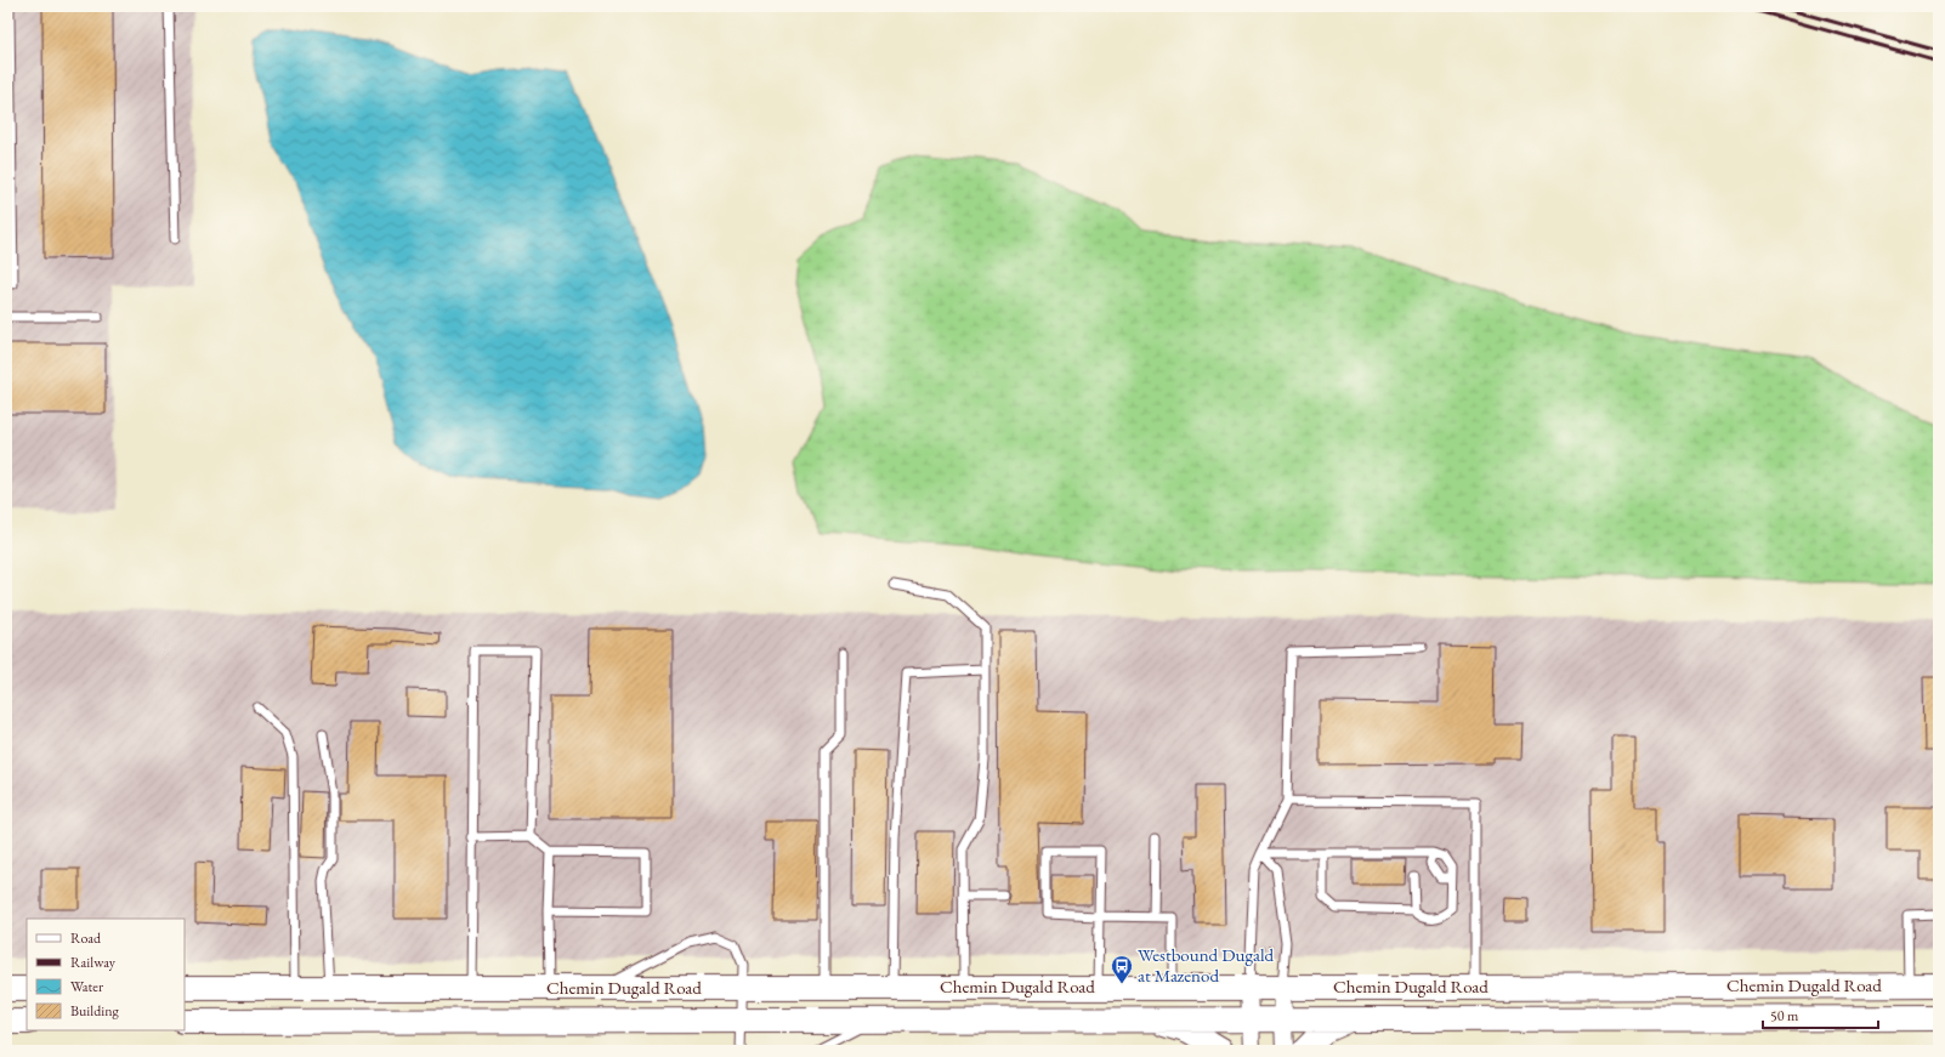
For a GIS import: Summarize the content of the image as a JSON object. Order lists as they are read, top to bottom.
{
  "streets": {
    "main road": ["Chemin Dugald Road"]
  },
  "places": {
    "bus stop": ["Westbound Dugald at Mazenod"]
  },
  "legend": [
    "Road",
    "Railway",
    "Water",
    "Building"
  ],
  "scale_bar": "50 m"
}
